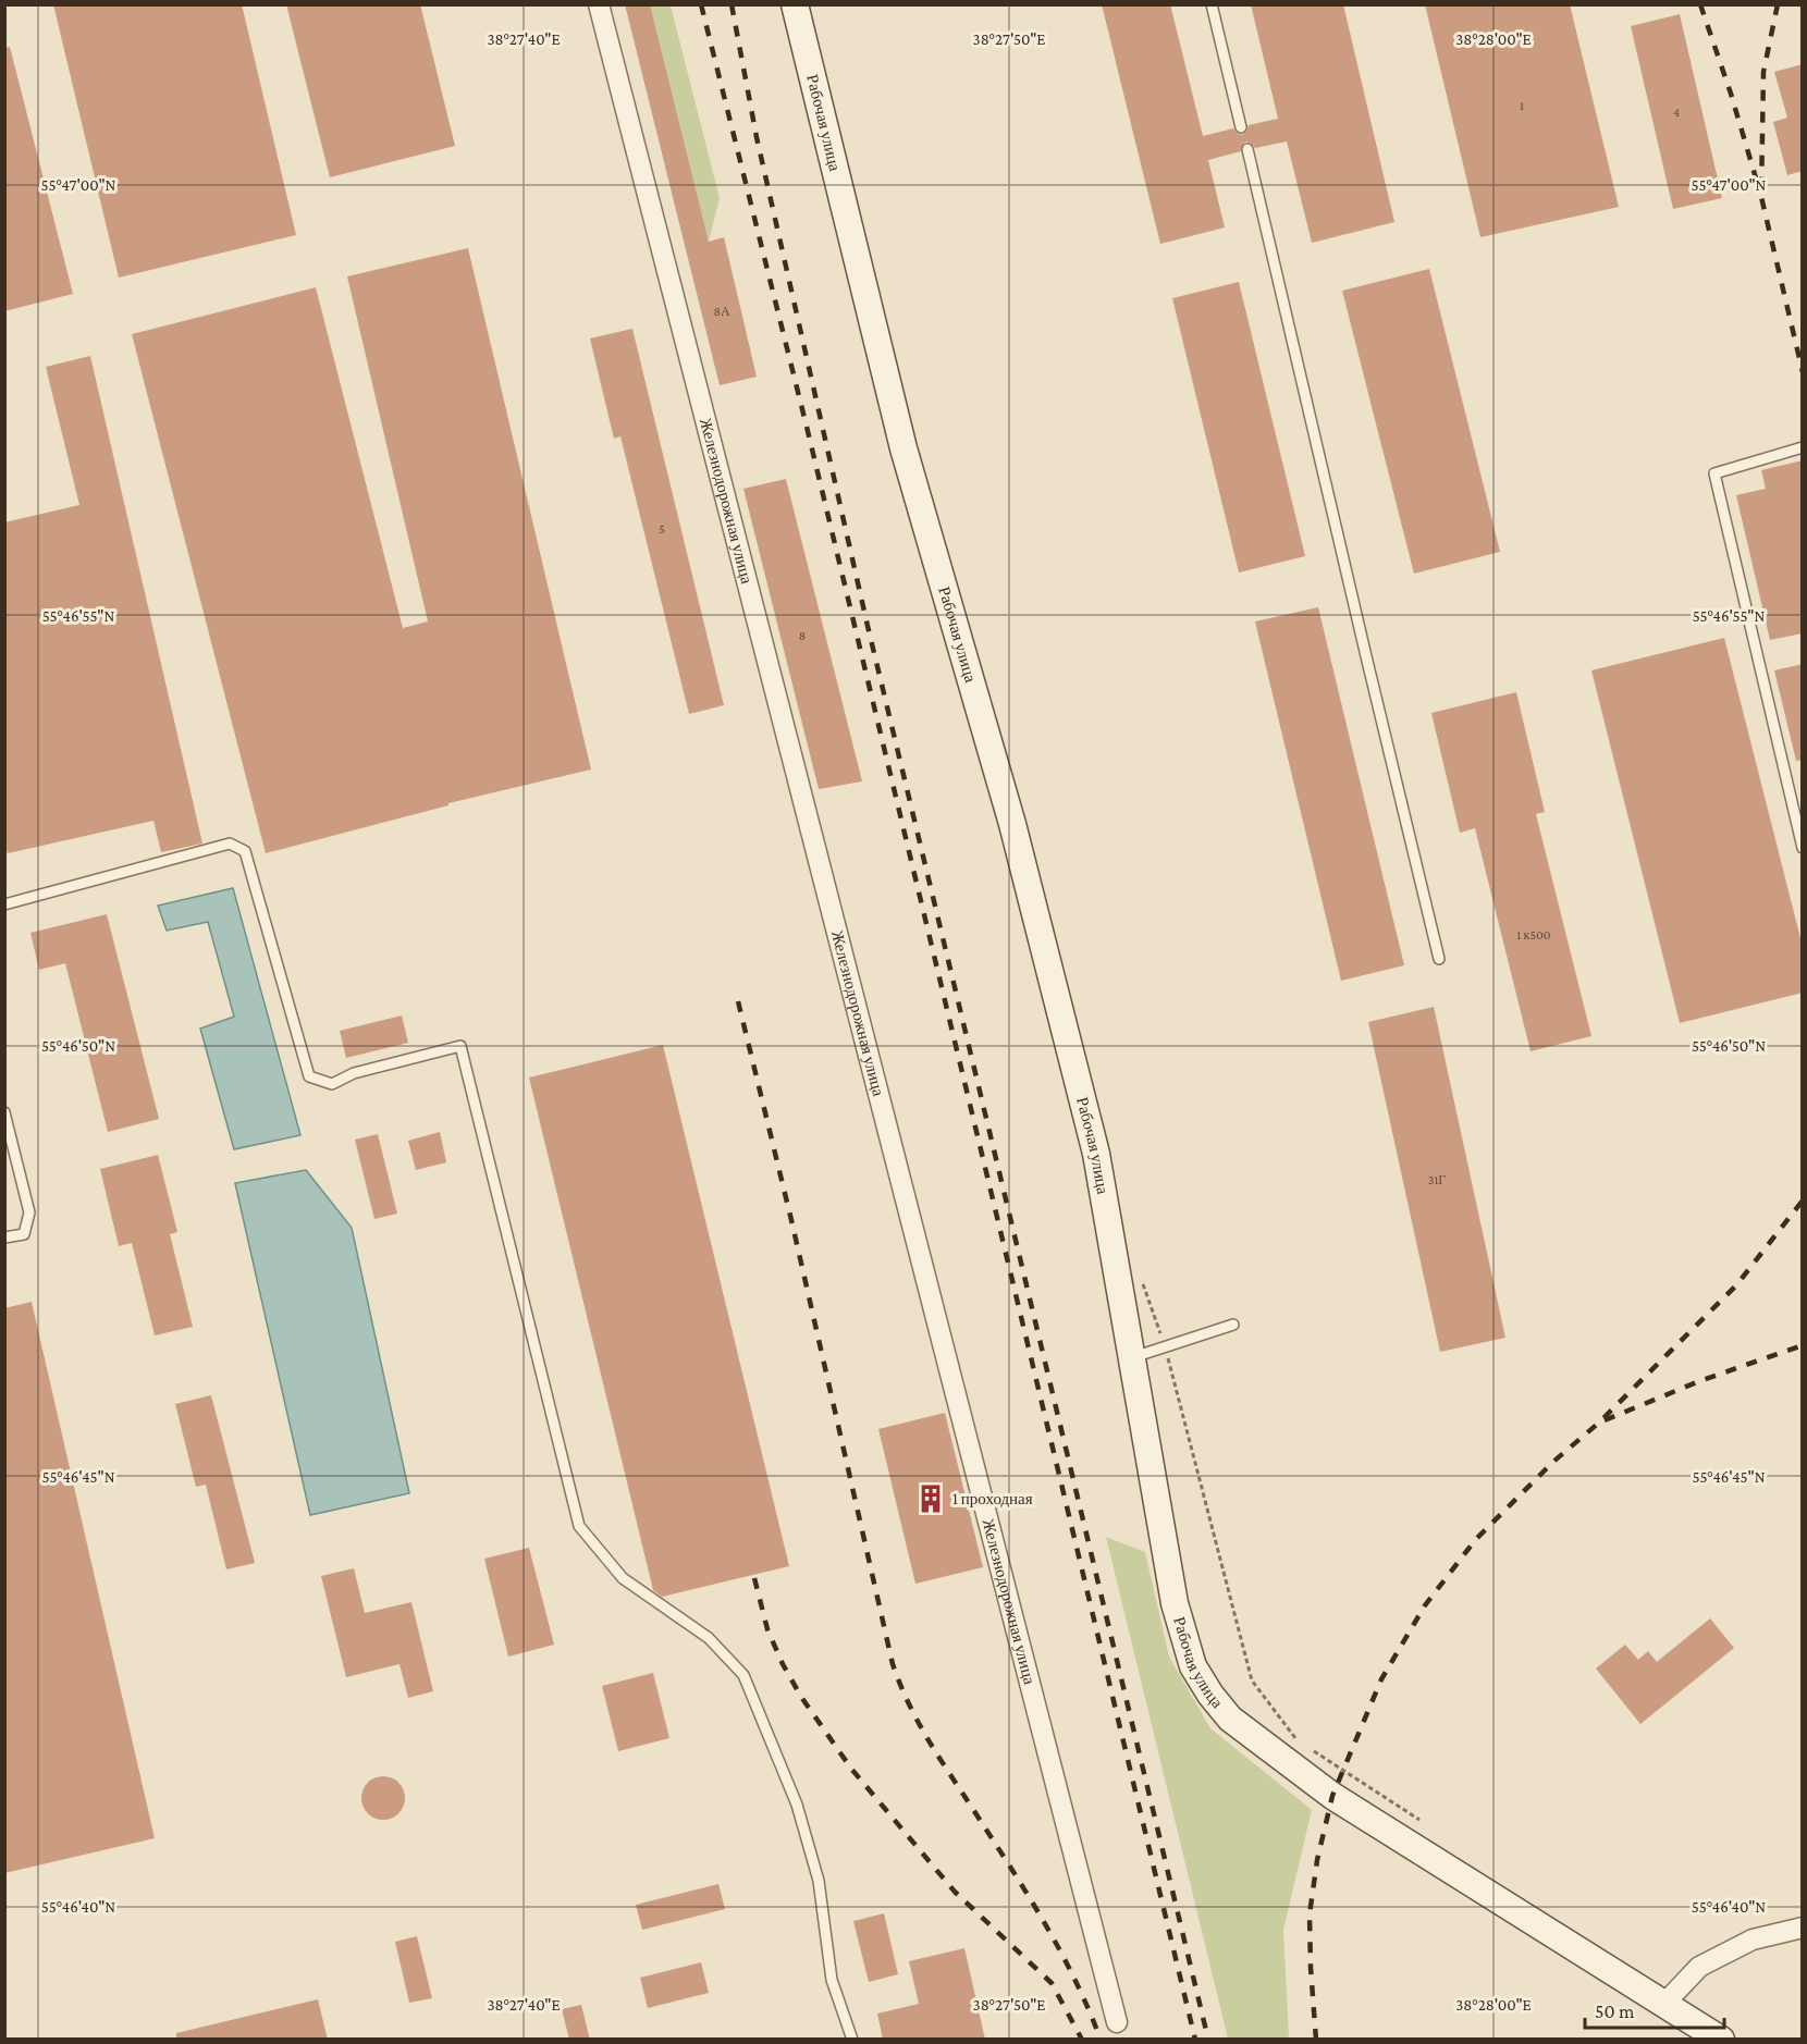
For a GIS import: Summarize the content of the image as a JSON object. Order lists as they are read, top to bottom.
{
  "streets": {
    "street": ["Рабочая улица", "Железнодорожная улица"]
  },
  "places": {
    "building": ["1 проходная"]
  },
  "house_numbers": [
    "1",
    "4",
    "8А",
    "5",
    "8",
    "1 к500",
    "31Г"
  ],
  "scale_bar": "50 m",
  "coordinates": [
    "38°27'40\"E",
    "38°27'50\"E",
    "38°28'00\"E",
    "55°47'00\"N",
    "55°46'55\"N",
    "55°46'50\"N",
    "55°46'45\"N",
    "55°46'40\"N"
  ]
}
